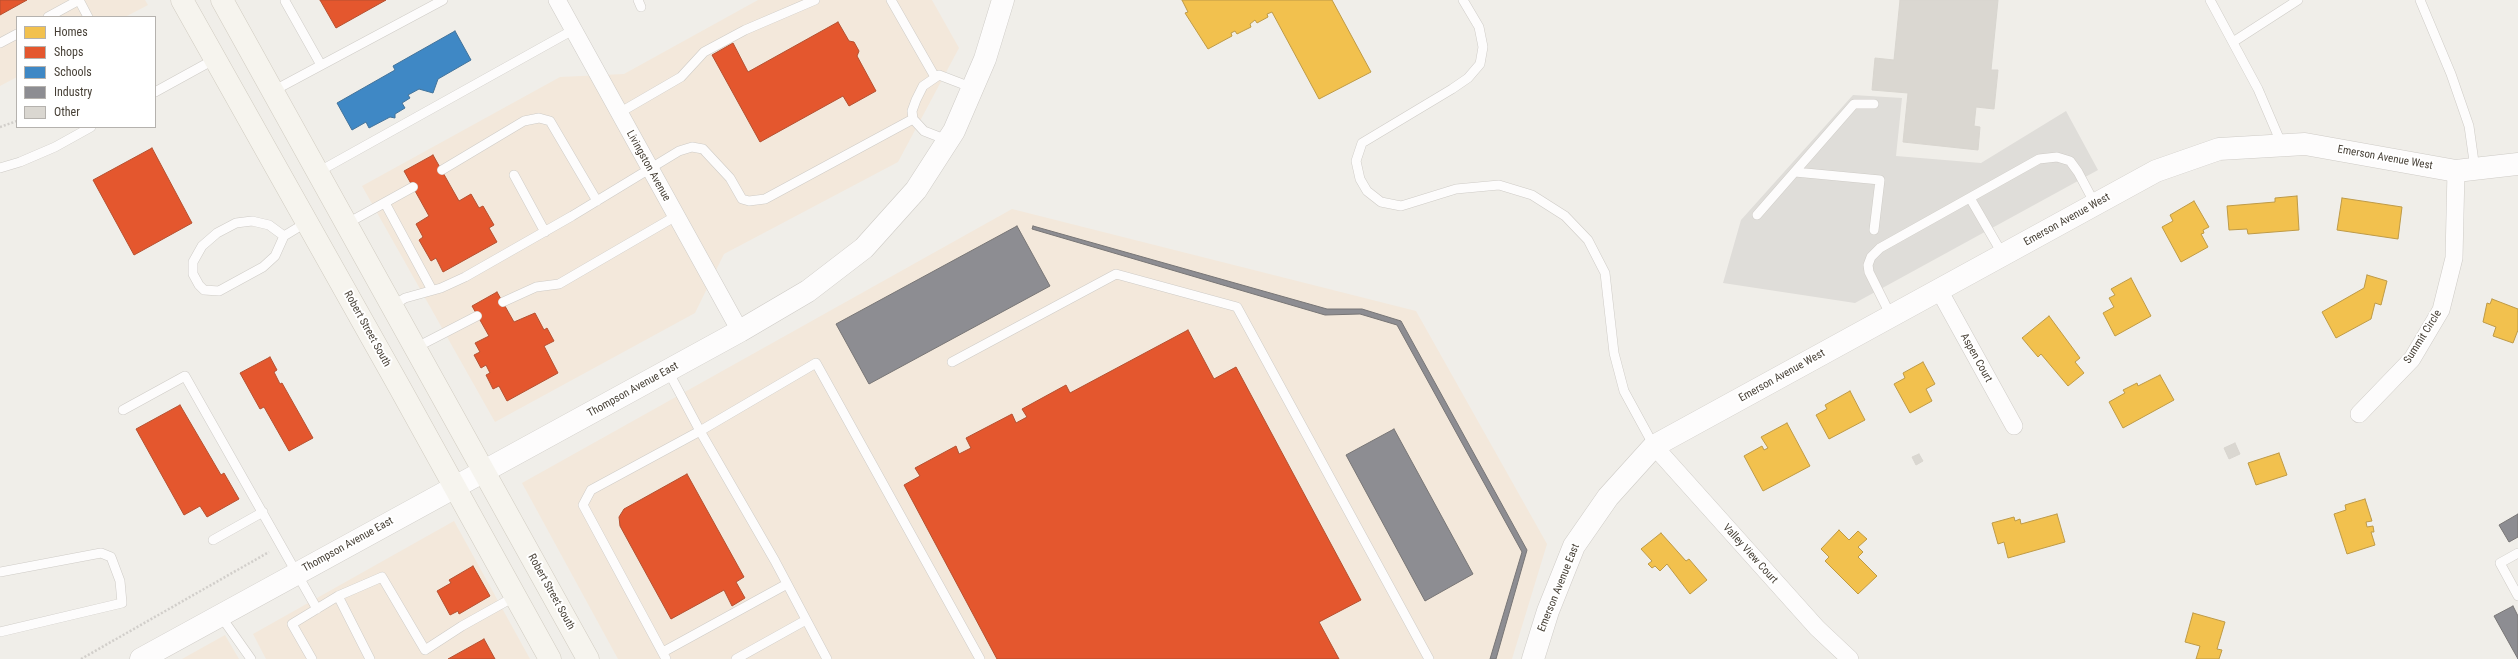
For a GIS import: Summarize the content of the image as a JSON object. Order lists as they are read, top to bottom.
{
  "streets": {
    "main road": ["Robert Street South"],
    "street": [
      "Emerson Avenue West",
      "Livingston Avenue",
      "Summit Circle",
      "Aspen Court",
      "Thompson Avenue East",
      "Valley View Court",
      "Emerson Avenue East"
    ]
  },
  "crossings": [
    ["Emerson Avenue West", "Summit Circle"],
    ["Emerson Avenue West", "Aspen Court"],
    ["Emerson Avenue West", "Valley View Court"],
    ["Emerson Avenue West", "Emerson Avenue East"],
    ["Livingston Avenue", "Thompson Avenue East"],
    ["Robert Street South", "Thompson Avenue East"],
    ["Valley View Court", "Emerson Avenue East"]
  ],
  "legend": [
    "Homes",
    "Shops",
    "Schools",
    "Industry",
    "Other"
  ]
}
